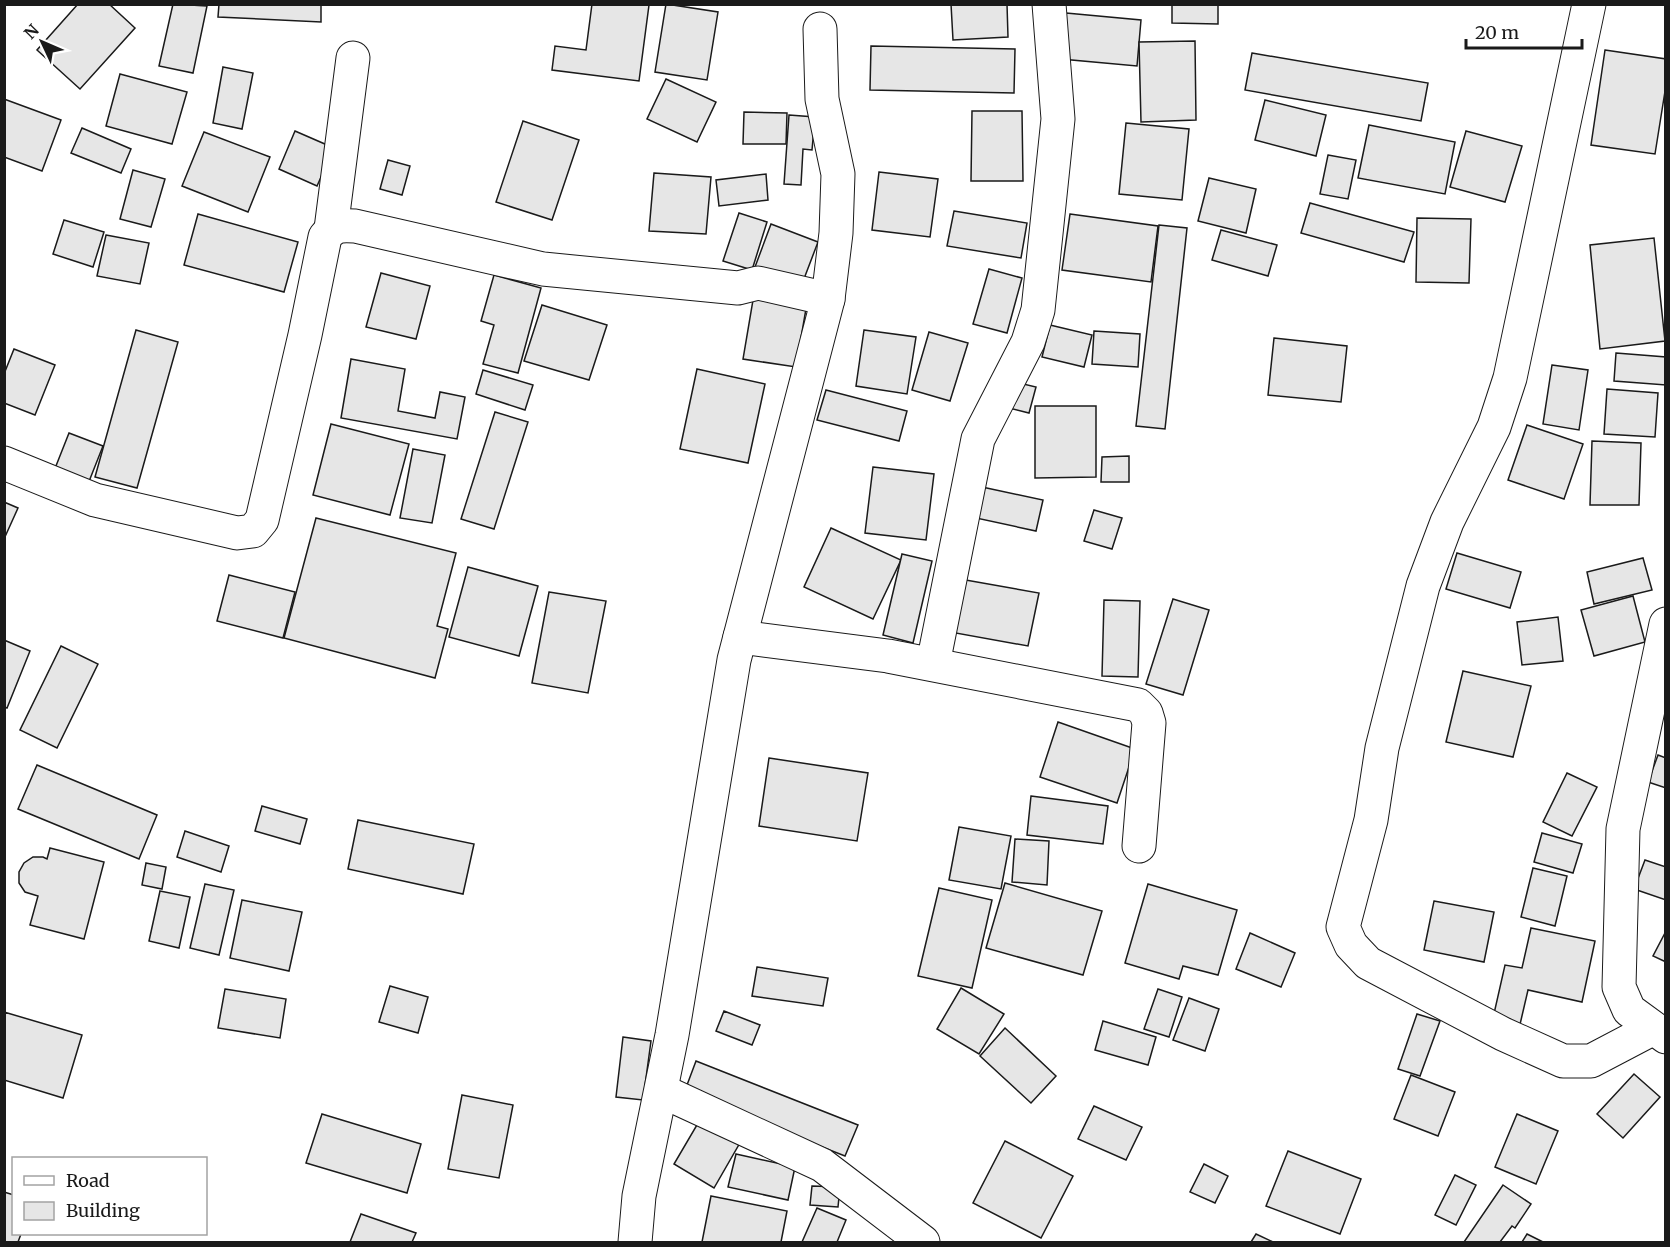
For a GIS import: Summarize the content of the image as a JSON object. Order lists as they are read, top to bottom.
{
  "legend": ["Road", "Building"],
  "scale_bar": "20 m",
  "north": "top left"
}
